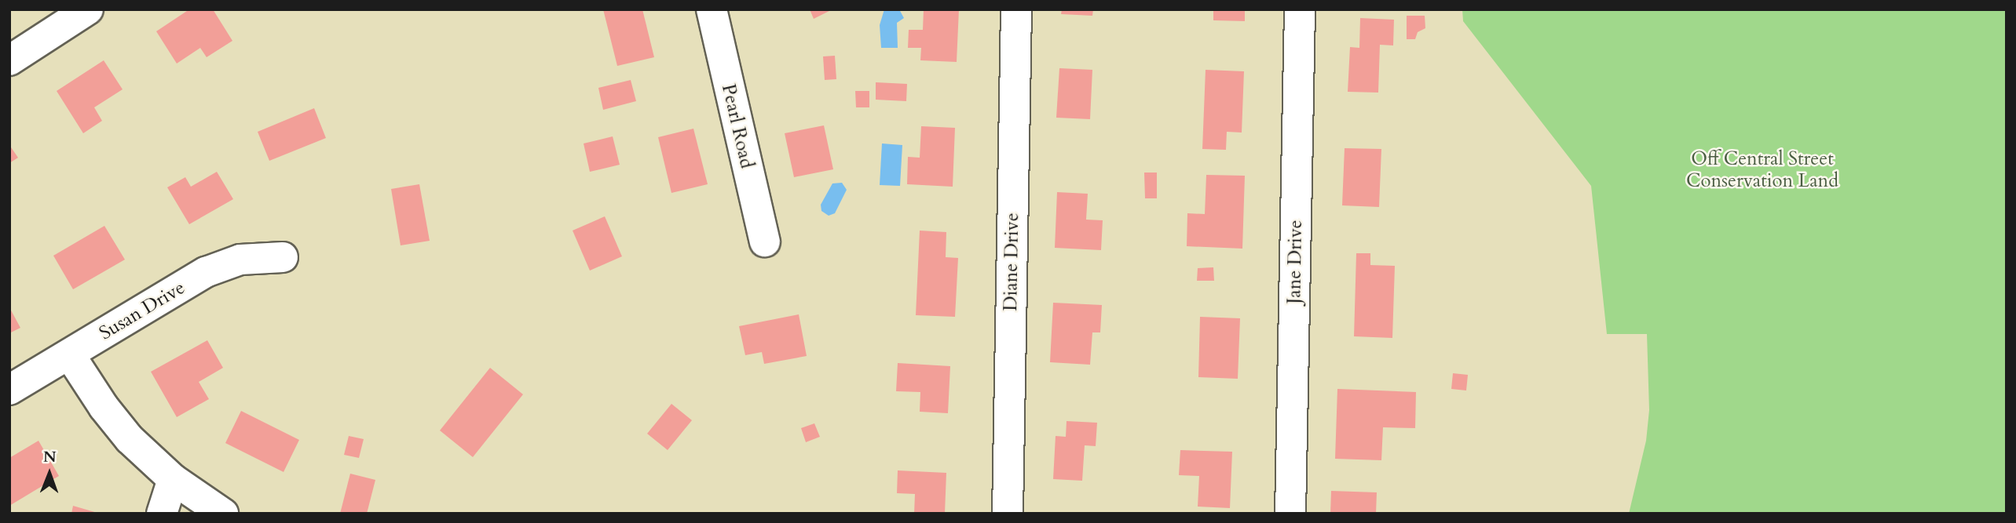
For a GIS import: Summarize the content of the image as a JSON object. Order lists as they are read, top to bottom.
{
  "streets": {
    "street": [
      "Pearl Road",
      "Diane Drive",
      "Jane Drive",
      "Susan Drive"
    ]
  },
  "parks": ["Off Central Street Conservation Land"],
  "north": "top"
}
